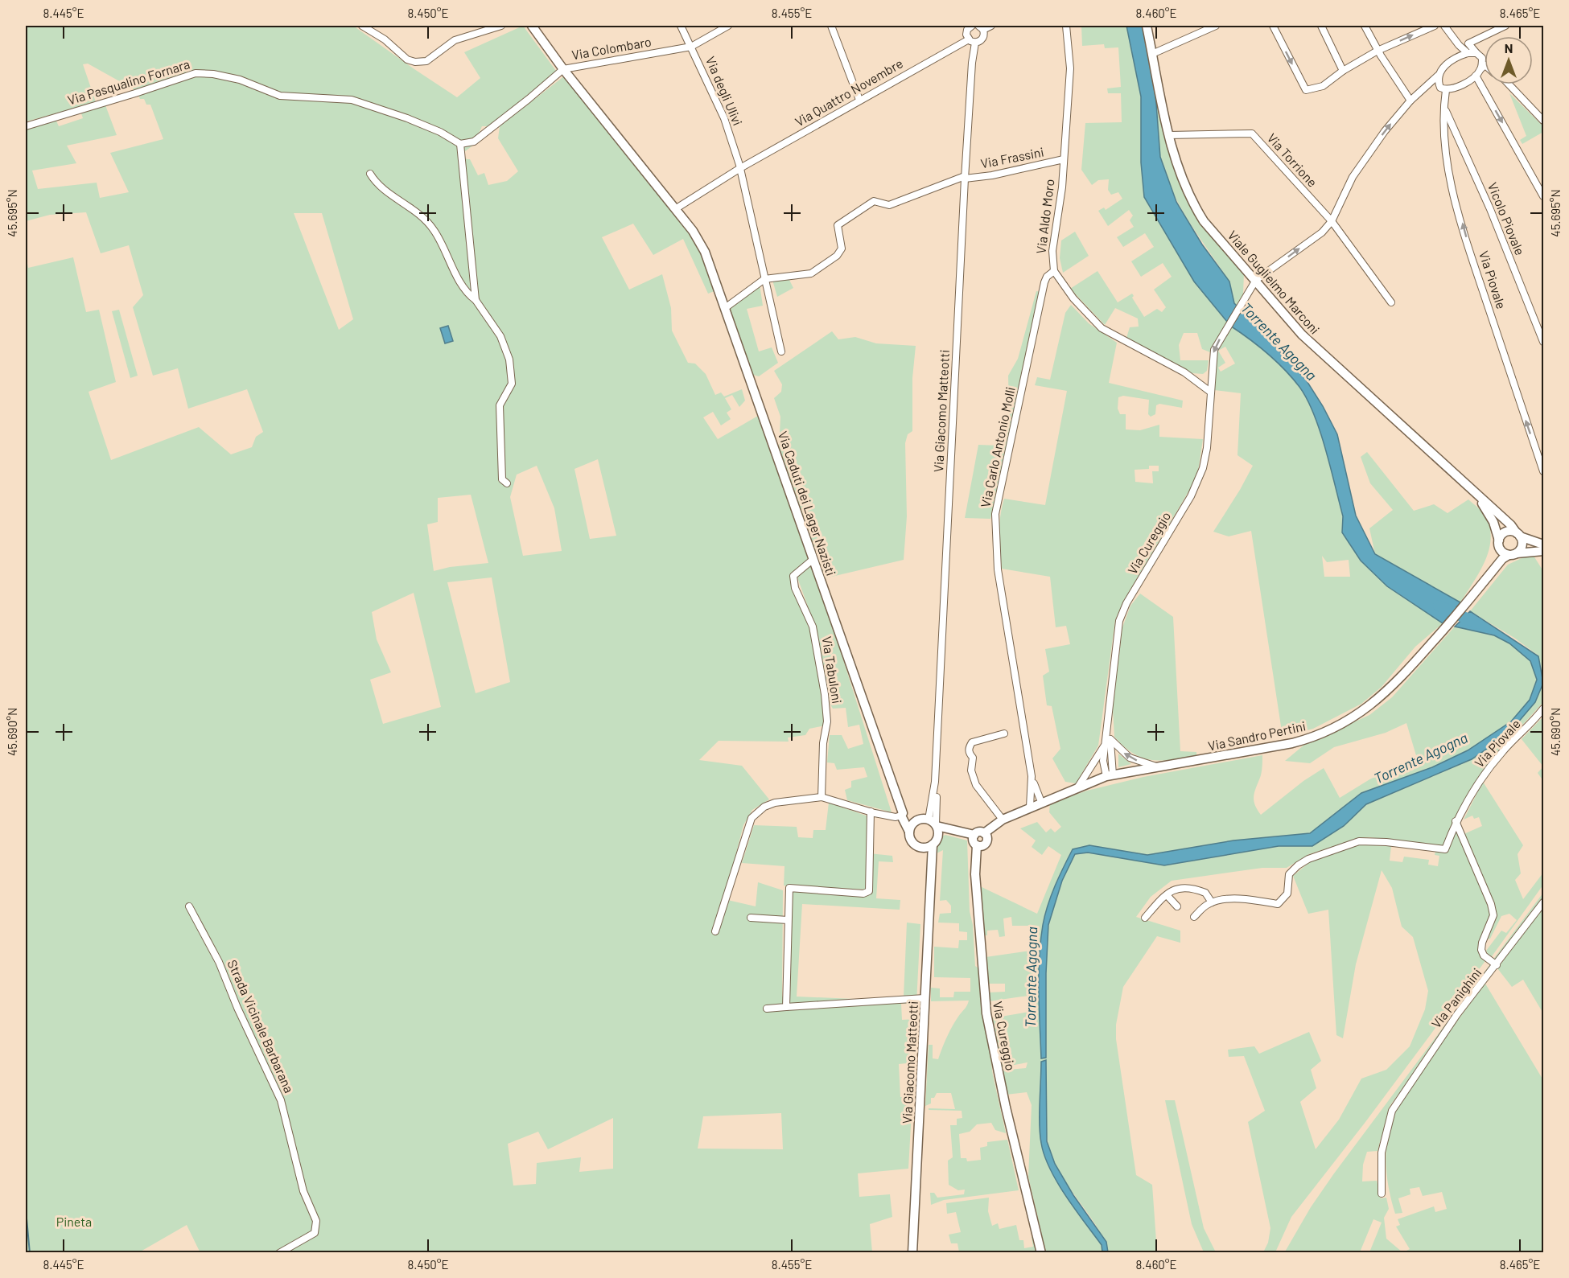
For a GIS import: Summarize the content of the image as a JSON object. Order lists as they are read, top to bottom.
{
  "streets": {
    "main road": [
      "Viale Guglielmo Marconi",
      "Via Giacomo Matteotti",
      "Via Caduti dei Lager Nazisti",
      "Via Cureggio",
      "Via Sandro Pertini"
    ],
    "street": [
      "Via Colombaro",
      "Via Pasqualino Fornara",
      "Via degli Ulivi",
      "Via Quattro Novembre",
      "Via Frassini",
      "Via Torrione",
      "Via Aldo Moro",
      "Vicolo Piovale",
      "Via Piovale",
      "Via Carlo Antonio Molli",
      "Via Tabuloni",
      "Via Panighini",
      "Strada Vicinale Barbarana"
    ]
  },
  "crossings": [
    ["Via Colombaro", "Via Pasqualino Fornara"],
    ["Via Colombaro", "Via degli Ulivi"],
    ["Via degli Ulivi", "Via Quattro Novembre"],
    ["Via Quattro Novembre", "Via Giacomo Matteotti"],
    ["Via Quattro Novembre", "Via Caduti dei Lager Nazisti"],
    ["Via Frassini", "Via Aldo Moro"],
    ["Via Frassini", "Via Giacomo Matteotti"],
    ["Via Torrione", "Viale Guglielmo Marconi"],
    ["Via Aldo Moro", "Via Carlo Antonio Molli"],
    ["Via Aldo Moro", "Via Cureggio"],
    ["Vicolo Piovale", "Via Piovale"],
    ["Via Piovale", "Via Panighini"],
    ["Viale Guglielmo Marconi", "Via Cureggio"],
    ["Viale Guglielmo Marconi", "Via Sandro Pertini"],
    ["Via Giacomo Matteotti", "Via Caduti dei Lager Nazisti"],
    ["Via Caduti dei Lager Nazisti", "Via Tabuloni"],
    ["Via Cureggio", "Via Sandro Pertini"]
  ],
  "one_way": ["Via Piovale"],
  "water": ["Torrente Agogna"],
  "parks": ["Pineta"],
  "north": "top",
  "coordinates": [
    "8.445°E",
    "8.450°E",
    "8.455°E",
    "8.460°E",
    "8.465°E",
    "45.695°N",
    "45.690°N"
  ]
}
